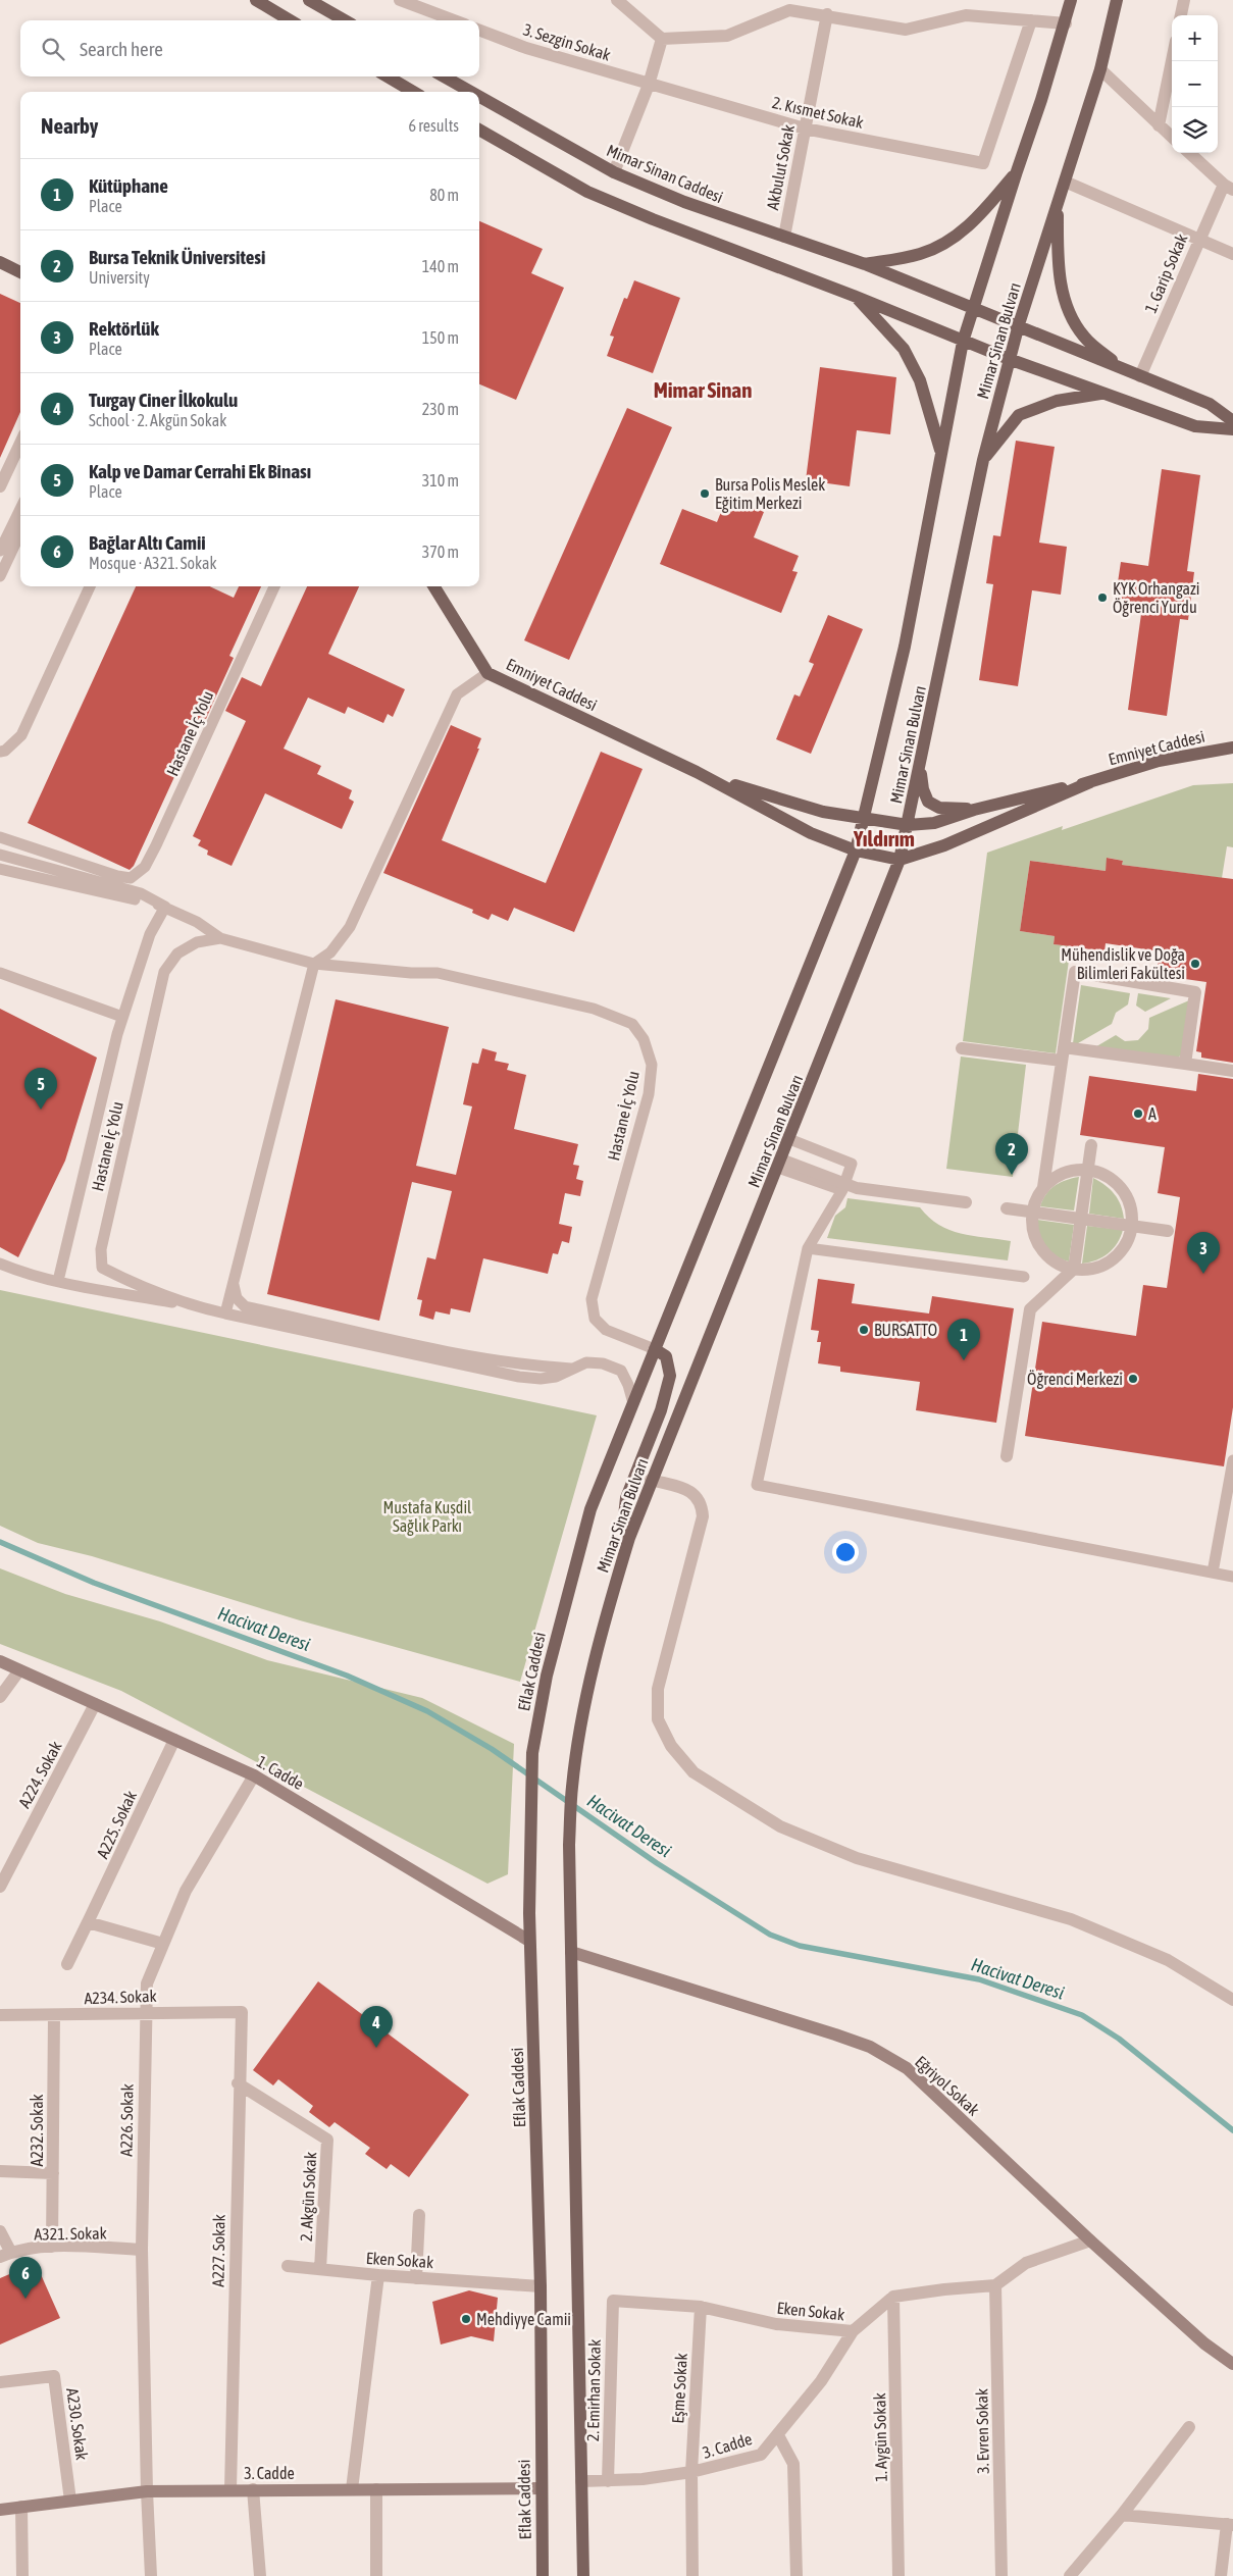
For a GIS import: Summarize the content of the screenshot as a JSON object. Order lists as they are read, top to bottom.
{
  "streets": {
    "main road": [
      "Mimar Sinan Caddesi",
      "Mimar Sinan Bulvarı",
      "Emniyet Caddesi",
      "Eflak Caddesi",
      "1. Cadde",
      "Eğriyol Sokak",
      "3. Cadde"
    ],
    "street": [
      "3. Sezgin Sokak",
      "2. Kısmet Sokak",
      "Akbulut Sokak",
      "1. Garip Sokak",
      "A224. Sokak",
      "A225. Sokak",
      "A234. Sokak",
      "A226. Sokak",
      "A232. Sokak",
      "2. Akgün Sokak",
      "A321. Sokak",
      "A227. Sokak",
      "Eken Sokak",
      "Eşme Sokak",
      "2. Emirhan Sokak",
      "A230. Sokak",
      "3. Evren Sokak",
      "1. Aygün Sokak"
    ],
    "lane": ["Hastane İç Yolu"]
  },
  "crossings": [
    ["3. Sezgin Sokak", "2. Kısmet Sokak"],
    ["2. Kısmet Sokak", "Akbulut Sokak"],
    ["Akbulut Sokak", "Mimar Sinan Caddesi"],
    ["Mimar Sinan Caddesi", "1. Garip Sokak"],
    ["Mimar Sinan Caddesi", "Mimar Sinan Bulvarı"],
    ["Mimar Sinan Bulvarı", "Hastane İç Yolu"],
    ["Mimar Sinan Bulvarı", "Eflak Caddesi"],
    ["Mimar Sinan Bulvarı", "Eğriyol Sokak"],
    ["Eflak Caddesi", "1. Cadde"],
    ["Eflak Caddesi", "Eken Sokak"],
    ["Eflak Caddesi", "3. Cadde"],
    ["1. Cadde", "A224. Sokak"],
    ["1. Cadde", "A225. Sokak"],
    ["1. Cadde", "A226. Sokak"],
    ["A234. Sokak", "A226. Sokak"],
    ["A234. Sokak", "A232. Sokak"],
    ["A234. Sokak", "A227. Sokak"],
    ["A226. Sokak", "A321. Sokak"],
    ["A226. Sokak", "3. Cadde"],
    ["A232. Sokak", "A321. Sokak"],
    ["2. Akgün Sokak", "A227. Sokak"],
    ["2. Akgün Sokak", "Eken Sokak"],
    ["A227. Sokak", "3. Cadde"],
    ["Eken Sokak", "Eşme Sokak"],
    ["Eken Sokak", "2. Emirhan Sokak"],
    ["Eken Sokak", "1. Aygün Sokak"],
    ["Eken Sokak", "3. Cadde"],
    ["Eşme Sokak", "3. Cadde"],
    ["2. Emirhan Sokak", "3. Cadde"],
    ["A230. Sokak", "3. Cadde"]
  ],
  "districts": ["Mimar Sinan", "Yıldırım"],
  "water": ["Hacivat Deresi"],
  "parks": ["Mustafa Kuşdil Sağlık Parkı"],
  "places": [
    "Bursa Polis Meslek Eğitim Merkezi",
    "KYK Orhangazi Öğrenci Yurdu",
    "Mühendislik ve Doğa Bilimleri Fakültesi",
    "A",
    "BURSATTO",
    "Öğrenci Merkezi",
    "Mehdiyye Camii"
  ],
  "page": {
    "map_buttons": ["+", "−"],
    "search": "Search here",
    "heading": ["Nearby", "6 results"],
    "list": [
      {
        "mark": "1",
        "name": "Kütüphane",
        "note": "Place",
        "value": "80 m"
      },
      {
        "mark": "2",
        "name": "Bursa Teknik Üniversitesi",
        "note": "University",
        "value": "140 m"
      },
      {
        "mark": "3",
        "name": "Rektörlük",
        "note": "Place",
        "value": "150 m"
      },
      {
        "mark": "4",
        "name": "Turgay Ciner İlkokulu",
        "note": "School · 2. Akgün Sokak",
        "value": "230 m"
      },
      {
        "mark": "5",
        "name": "Kalp ve Damar Cerrahi Ek Binası",
        "note": "Place",
        "value": "310 m"
      },
      {
        "mark": "6",
        "name": "Bağlar Altı Camii",
        "note": "Mosque · A321. Sokak",
        "value": "370 m"
      }
    ],
    "pins": [
      "5",
      "2",
      "3",
      "1",
      "4",
      "6"
    ]
  }
}
